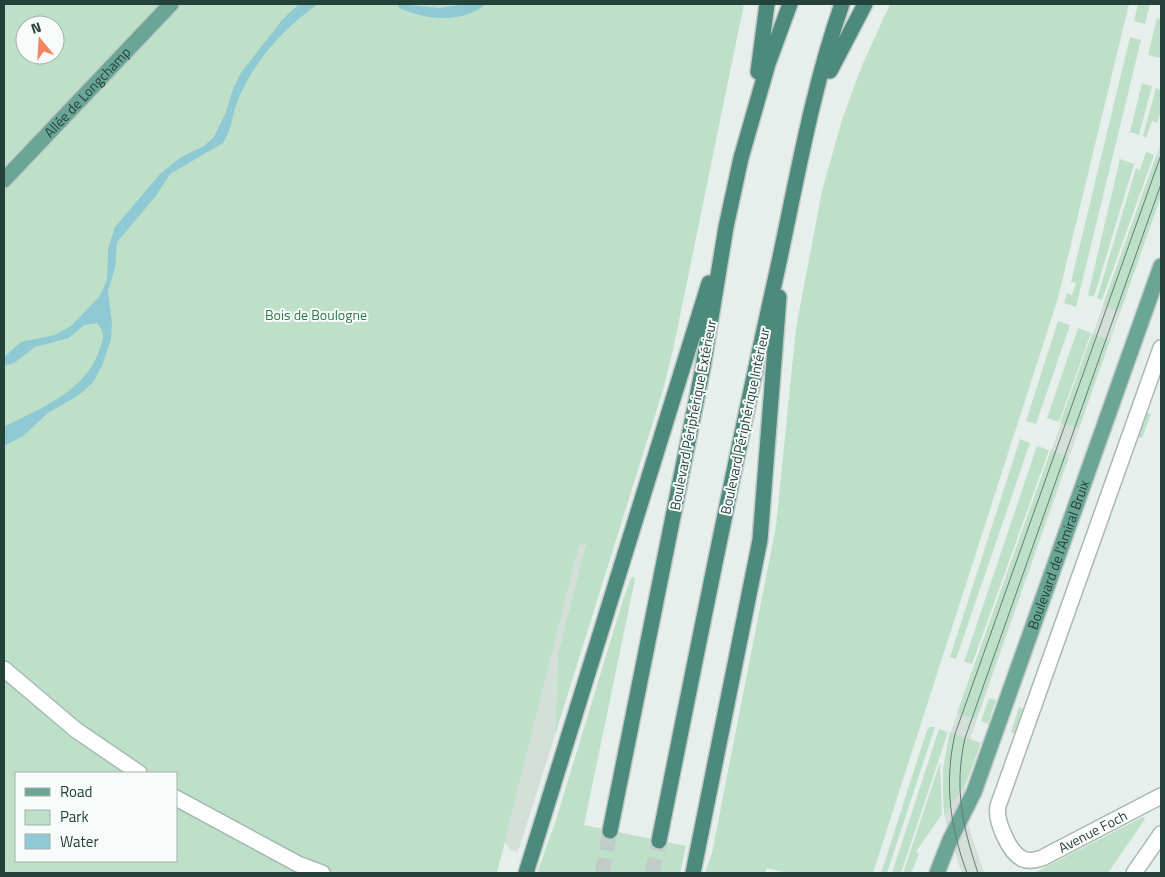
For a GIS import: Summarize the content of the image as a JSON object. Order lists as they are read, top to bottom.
{
  "streets": {
    "highway": ["Boulevard Périphérique Extérieur", "Boulevard Périphérique Intérieur"],
    "main road": ["Allée de Longchamp", "Boulevard de l'Amiral Bruix"],
    "street": ["Avenue Foch"]
  },
  "crossings": [
    ["Boulevard de l'Amiral Bruix", "Avenue Foch"]
  ],
  "parks": ["Bois de Boulogne"],
  "legend": ["Road", "Park", "Water"],
  "north": "top"
}
